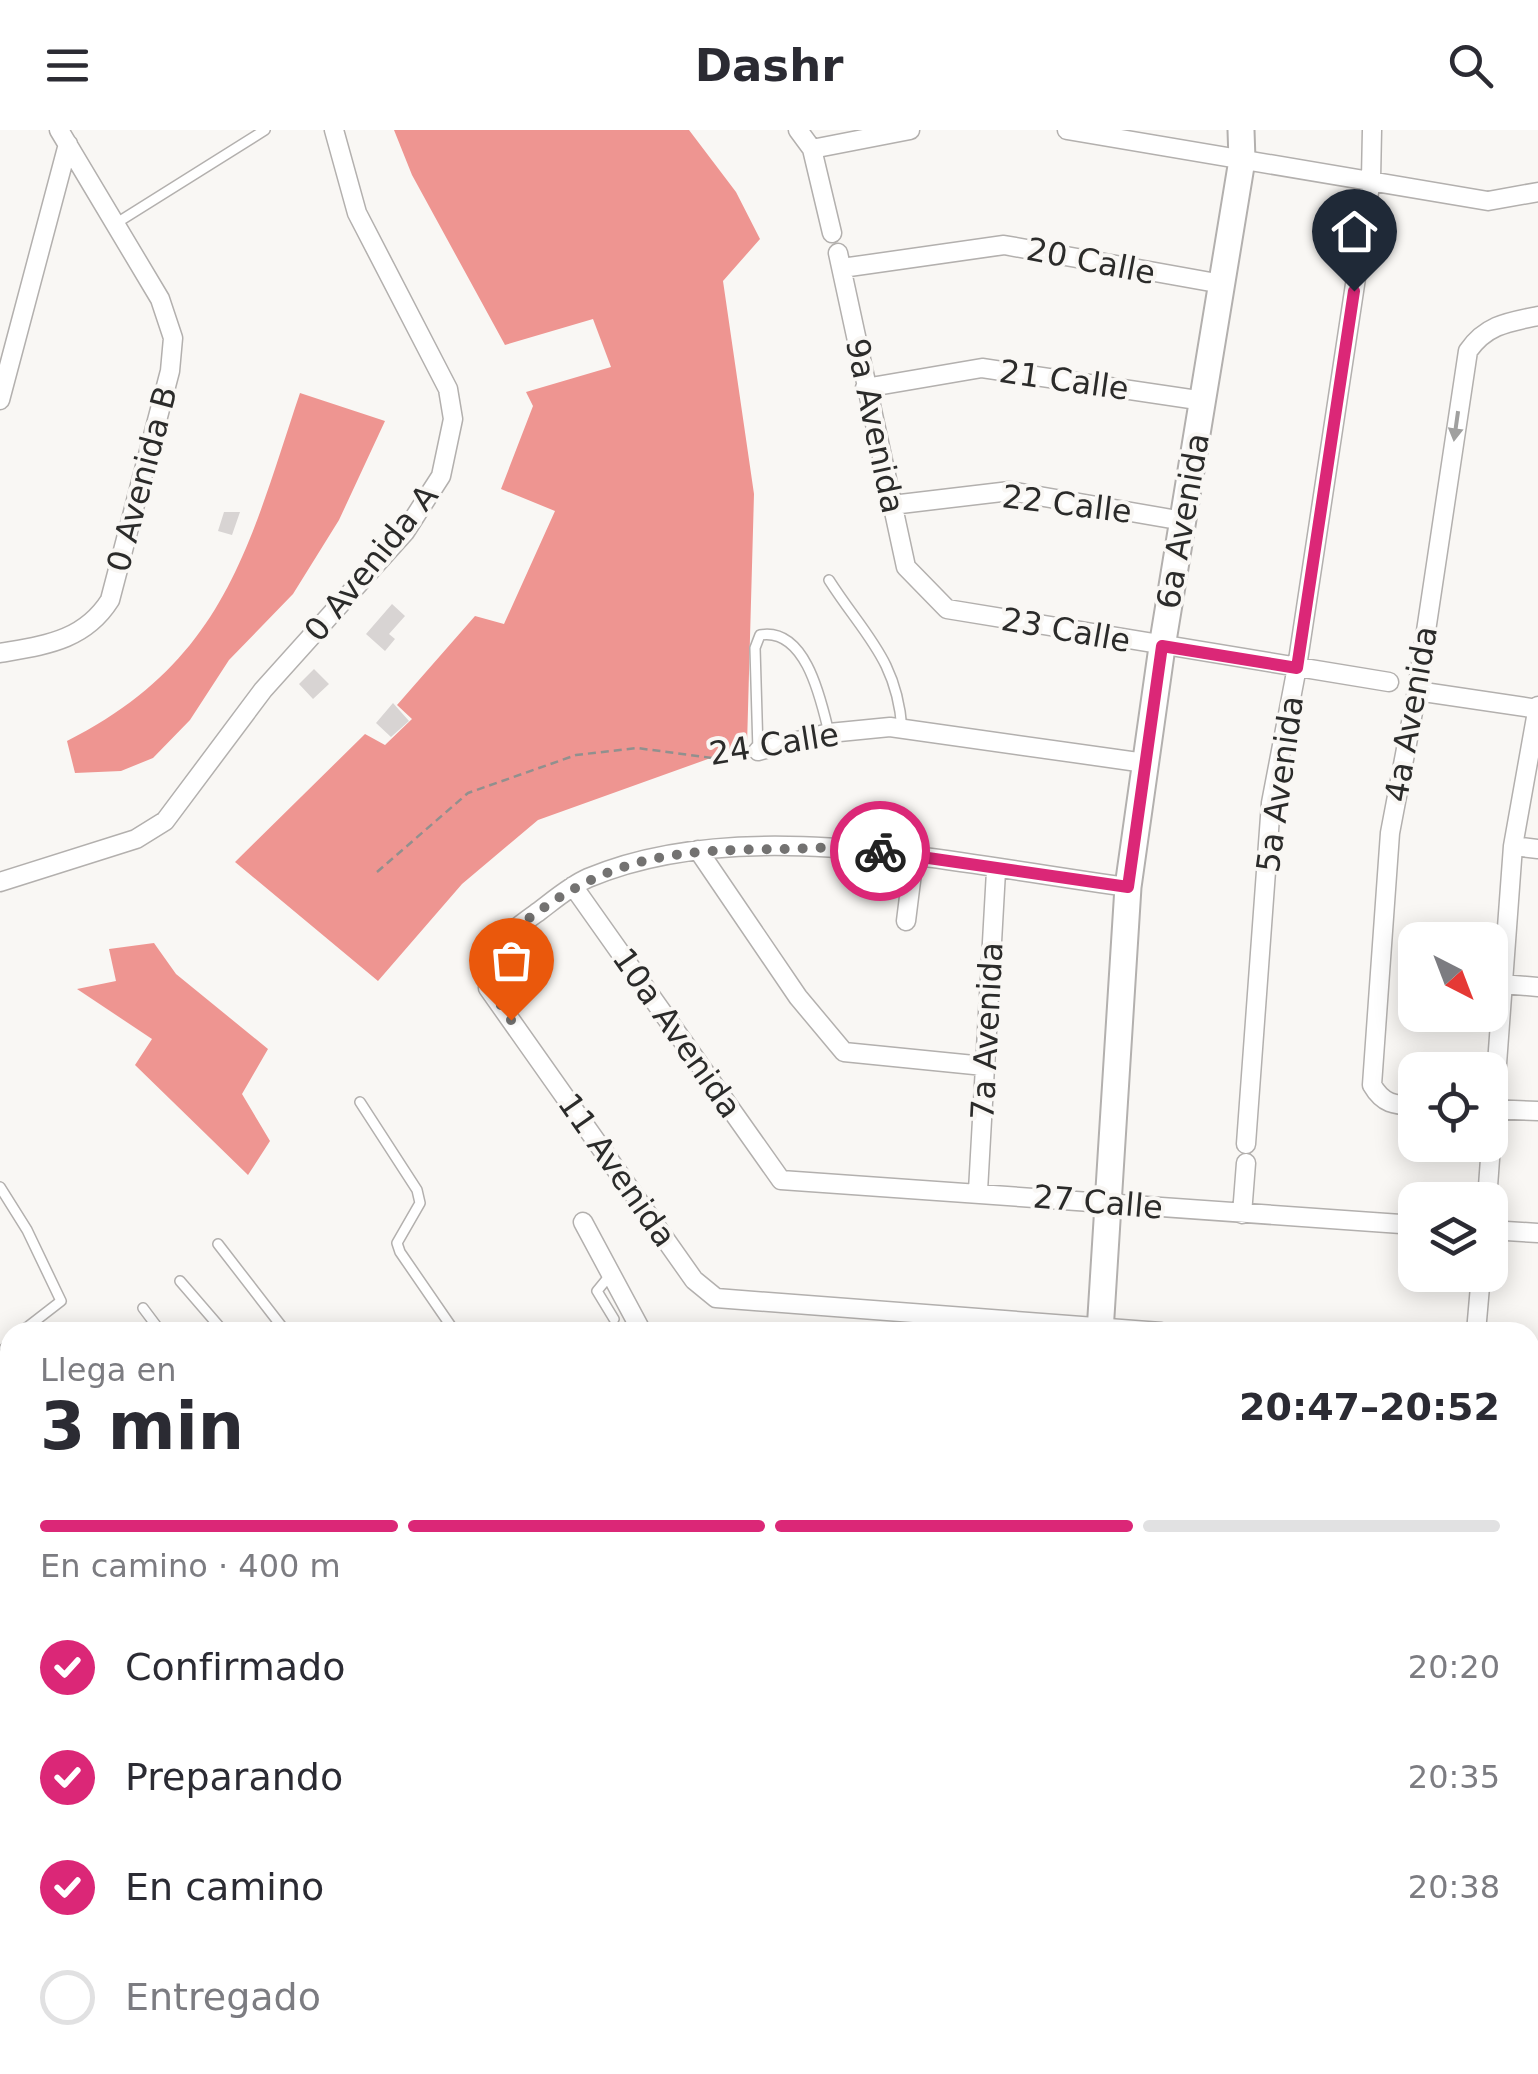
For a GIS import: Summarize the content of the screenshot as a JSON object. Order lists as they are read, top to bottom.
{
  "streets": {
    "street": [
      "20 Calle",
      "21 Calle",
      "9a Avenida",
      "0 Avenida B",
      "22 Calle",
      "6a Avenida",
      "0 Avenida A",
      "23 Calle",
      "4a Avenida",
      "24 Calle",
      "5a Avenida",
      "7a Avenida",
      "10a Avenida",
      "11 Avenida",
      "27 Calle"
    ]
  },
  "crossings": [
    ["20 Calle", "9a Avenida"],
    ["20 Calle", "6a Avenida"],
    ["21 Calle", "9a Avenida"],
    ["21 Calle", "6a Avenida"],
    ["9a Avenida", "22 Calle"],
    ["9a Avenida", "23 Calle"],
    ["22 Calle", "6a Avenida"],
    ["6a Avenida", "23 Calle"],
    ["6a Avenida", "24 Calle"],
    ["6a Avenida", "27 Calle"],
    ["23 Calle", "5a Avenida"],
    ["5a Avenida", "27 Calle"],
    ["7a Avenida", "27 Calle"],
    ["10a Avenida", "11 Avenida"],
    ["10a Avenida", "27 Calle"]
  ],
  "one_way": ["4a Avenida"],
  "north": "bottom right",
  "page": {
    "header": "Dashr",
    "heading": ["3 min", "Llega en", "20:47–20:52"],
    "bar": "En camino · 400 m",
    "list": [
      ["Confirmado", "20:20"],
      ["Preparando", "20:35"],
      ["En camino", "20:38"],
      "Entregado"
    ]
  }
}
